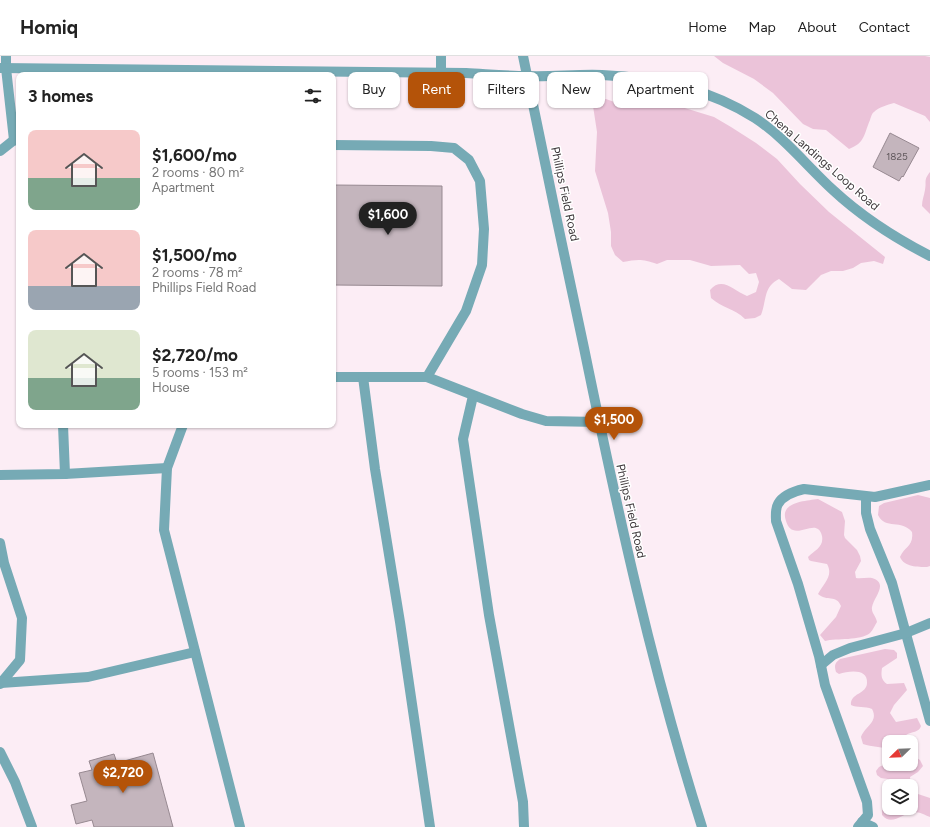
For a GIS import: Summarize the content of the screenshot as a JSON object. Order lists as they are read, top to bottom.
{
  "streets": {
    "street": ["Chena Landings Loop Road", "Phillips Field Road"]
  },
  "house_numbers": ["1825"],
  "north": "bottom left",
  "page": {
    "header": "Homiq",
    "nav": [
      "Home",
      "Map",
      "About",
      "Contact"
    ],
    "chip": [
      "Buy",
      "Rent",
      "Filters",
      "New",
      "Apartment"
    ],
    "heading": "3 homes",
    "list": [
      {
        "name": "$1,600/mo",
        "note": "2 rooms · 80 m² · Apartment"
      },
      {
        "name": "$1,500/mo",
        "note": "2 rooms · 78 m² · Phillips Field Road"
      },
      {
        "name": "$2,720/mo",
        "note": "5 rooms · 153 m² · House"
      }
    ],
    "price": ["$1,600", "$1,500", "$2,720"]
  }
}
